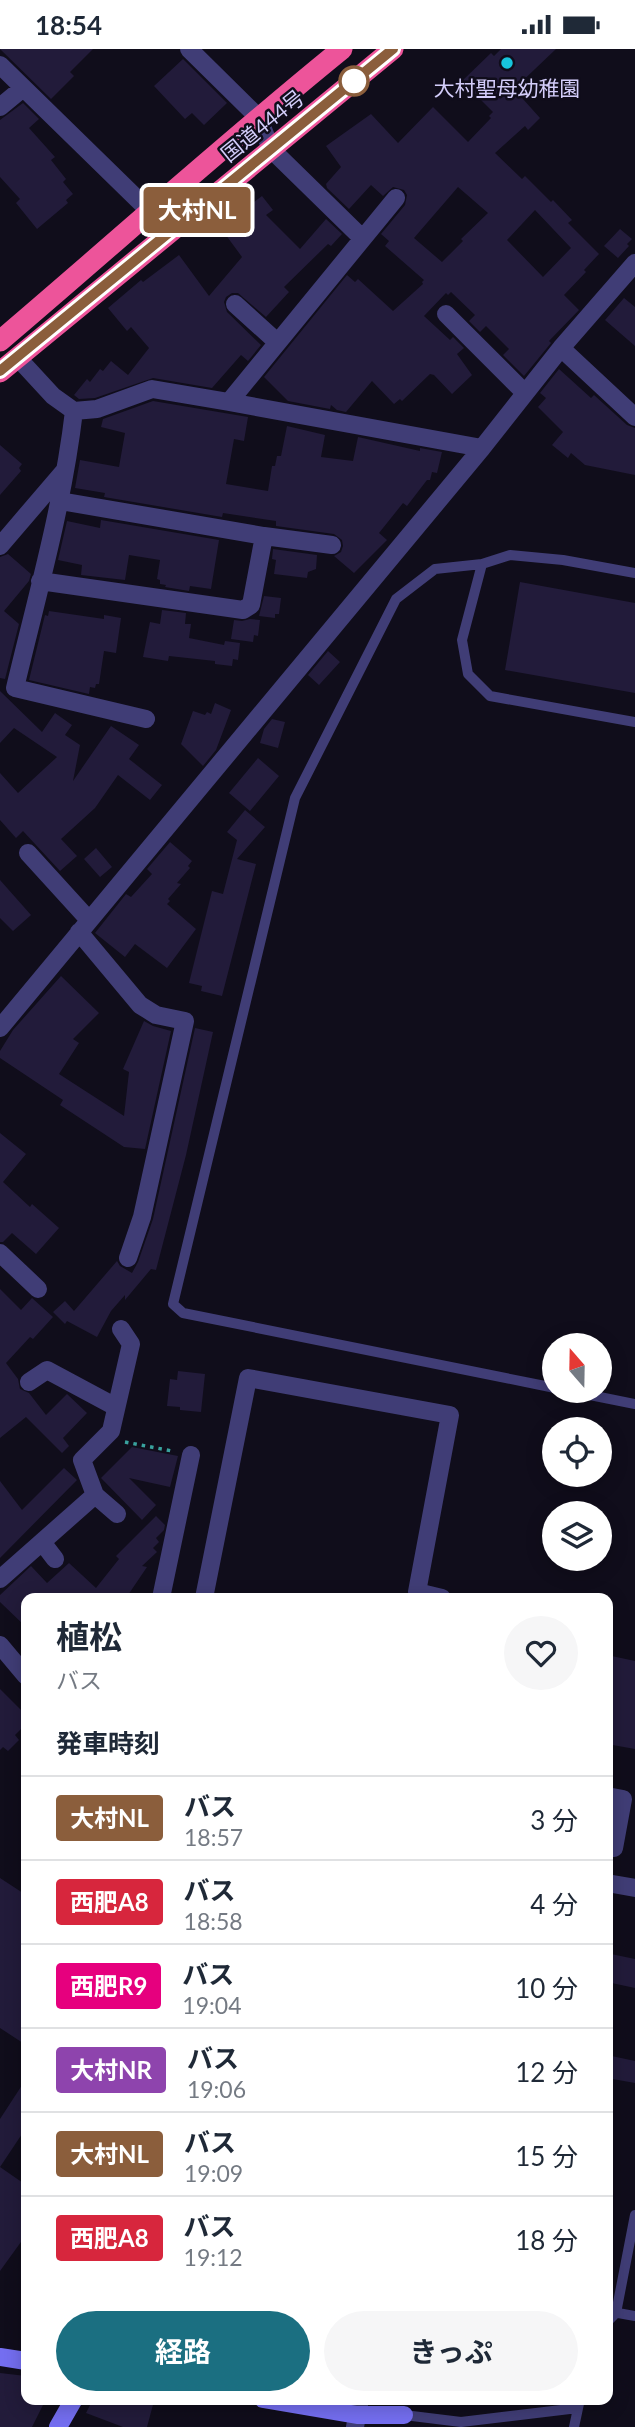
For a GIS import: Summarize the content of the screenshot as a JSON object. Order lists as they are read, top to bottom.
{
  "streets": {
    "highway": ["国道444号"]
  },
  "places": ["大村聖母幼稚園"],
  "lines": ["bus line 大村NL"],
  "north": "top",
  "page": {
    "status": "18:54",
    "on_map": "大村NL",
    "heading": [
      ["植松", "バス"],
      "発車時刻"
    ],
    "list": [
      {
        "mark": "大村NL",
        "name": "バス",
        "note": "18:57",
        "value": "3 分"
      },
      {
        "mark": "西肥A8",
        "name": "バス",
        "note": "18:58",
        "value": "4 分"
      },
      {
        "mark": "西肥R9",
        "name": "バス",
        "note": "19:04",
        "value": "10 分"
      },
      {
        "mark": "大村NR",
        "name": "バス",
        "note": "19:06",
        "value": "12 分"
      },
      {
        "mark": "大村NL",
        "name": "バス",
        "note": "19:09",
        "value": "15 分"
      },
      {
        "mark": "西肥A8",
        "name": "バス",
        "note": "19:12",
        "value": "18 分"
      }
    ],
    "buttons": ["経路", "きっぷ"]
  }
}
